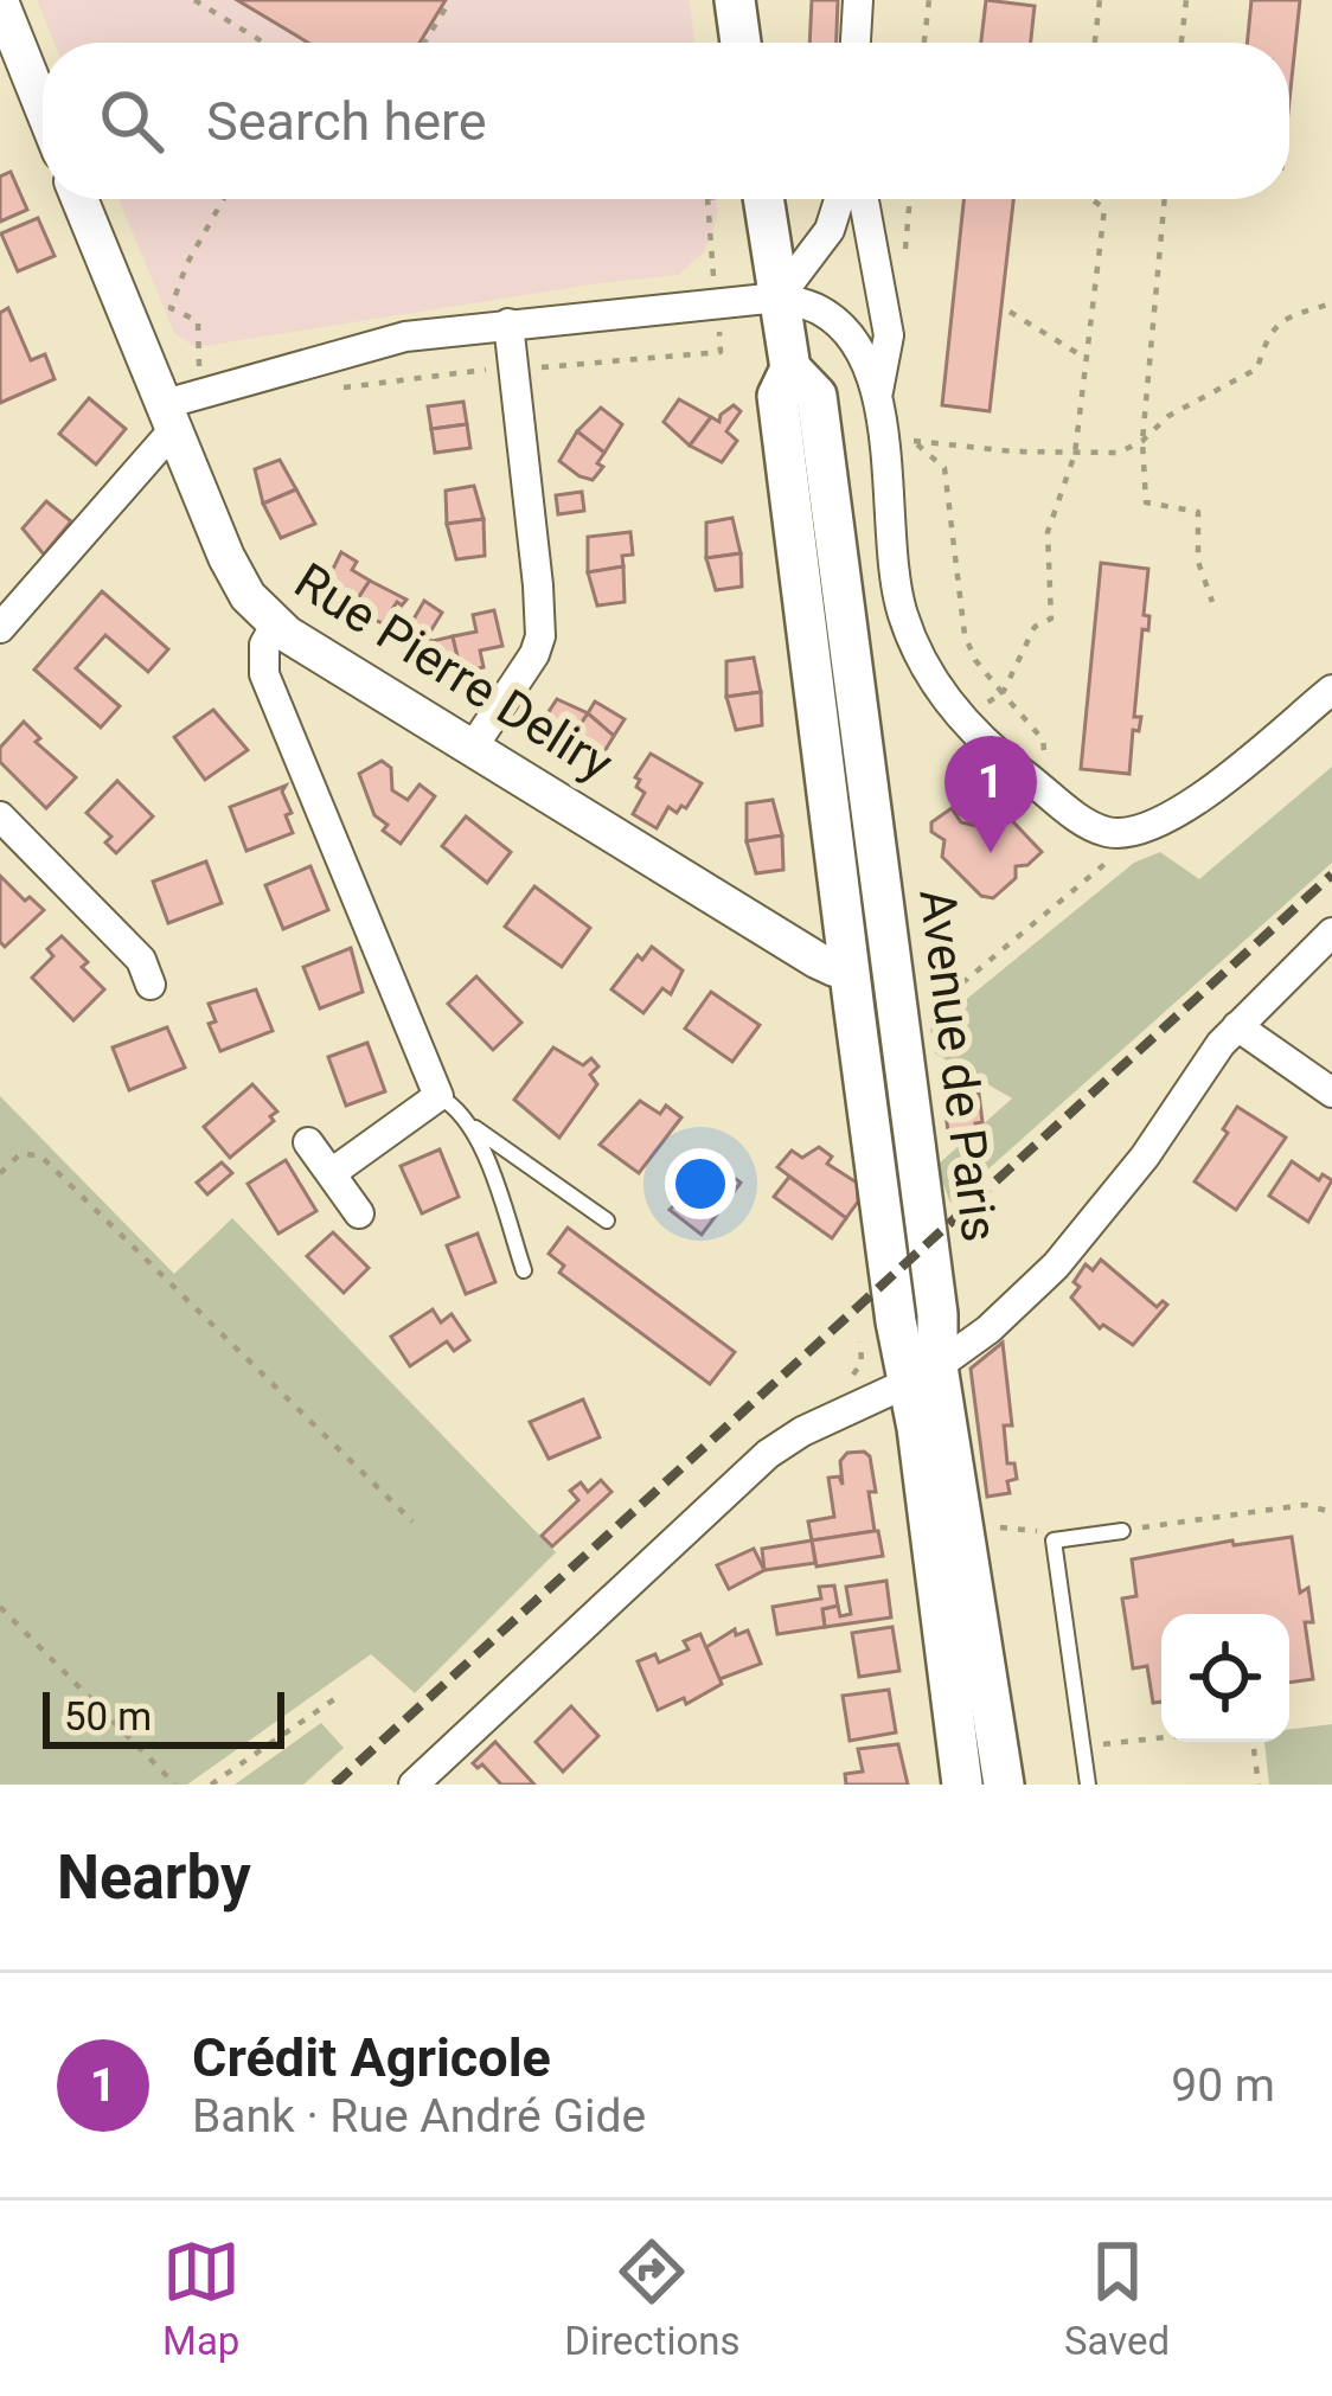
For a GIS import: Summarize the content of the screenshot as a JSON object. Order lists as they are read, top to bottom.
{
  "streets": {
    "main road": ["Avenue de Paris"],
    "street": ["Rue Pierre Deliry"]
  },
  "crossings": [
    ["Rue Pierre Deliry", "Avenue de Paris"]
  ],
  "scale_bar": "50 m",
  "page": {
    "search": "Search here",
    "pins": "1",
    "scale": "50 m",
    "heading": "Nearby",
    "list": [
      {
        "mark": "1",
        "name": "Crédit Agricole",
        "note": "Bank · Rue André Gide",
        "value": "90 m"
      }
    ],
    "nav": ["Map", "Directions", "Saved"]
  }
}
